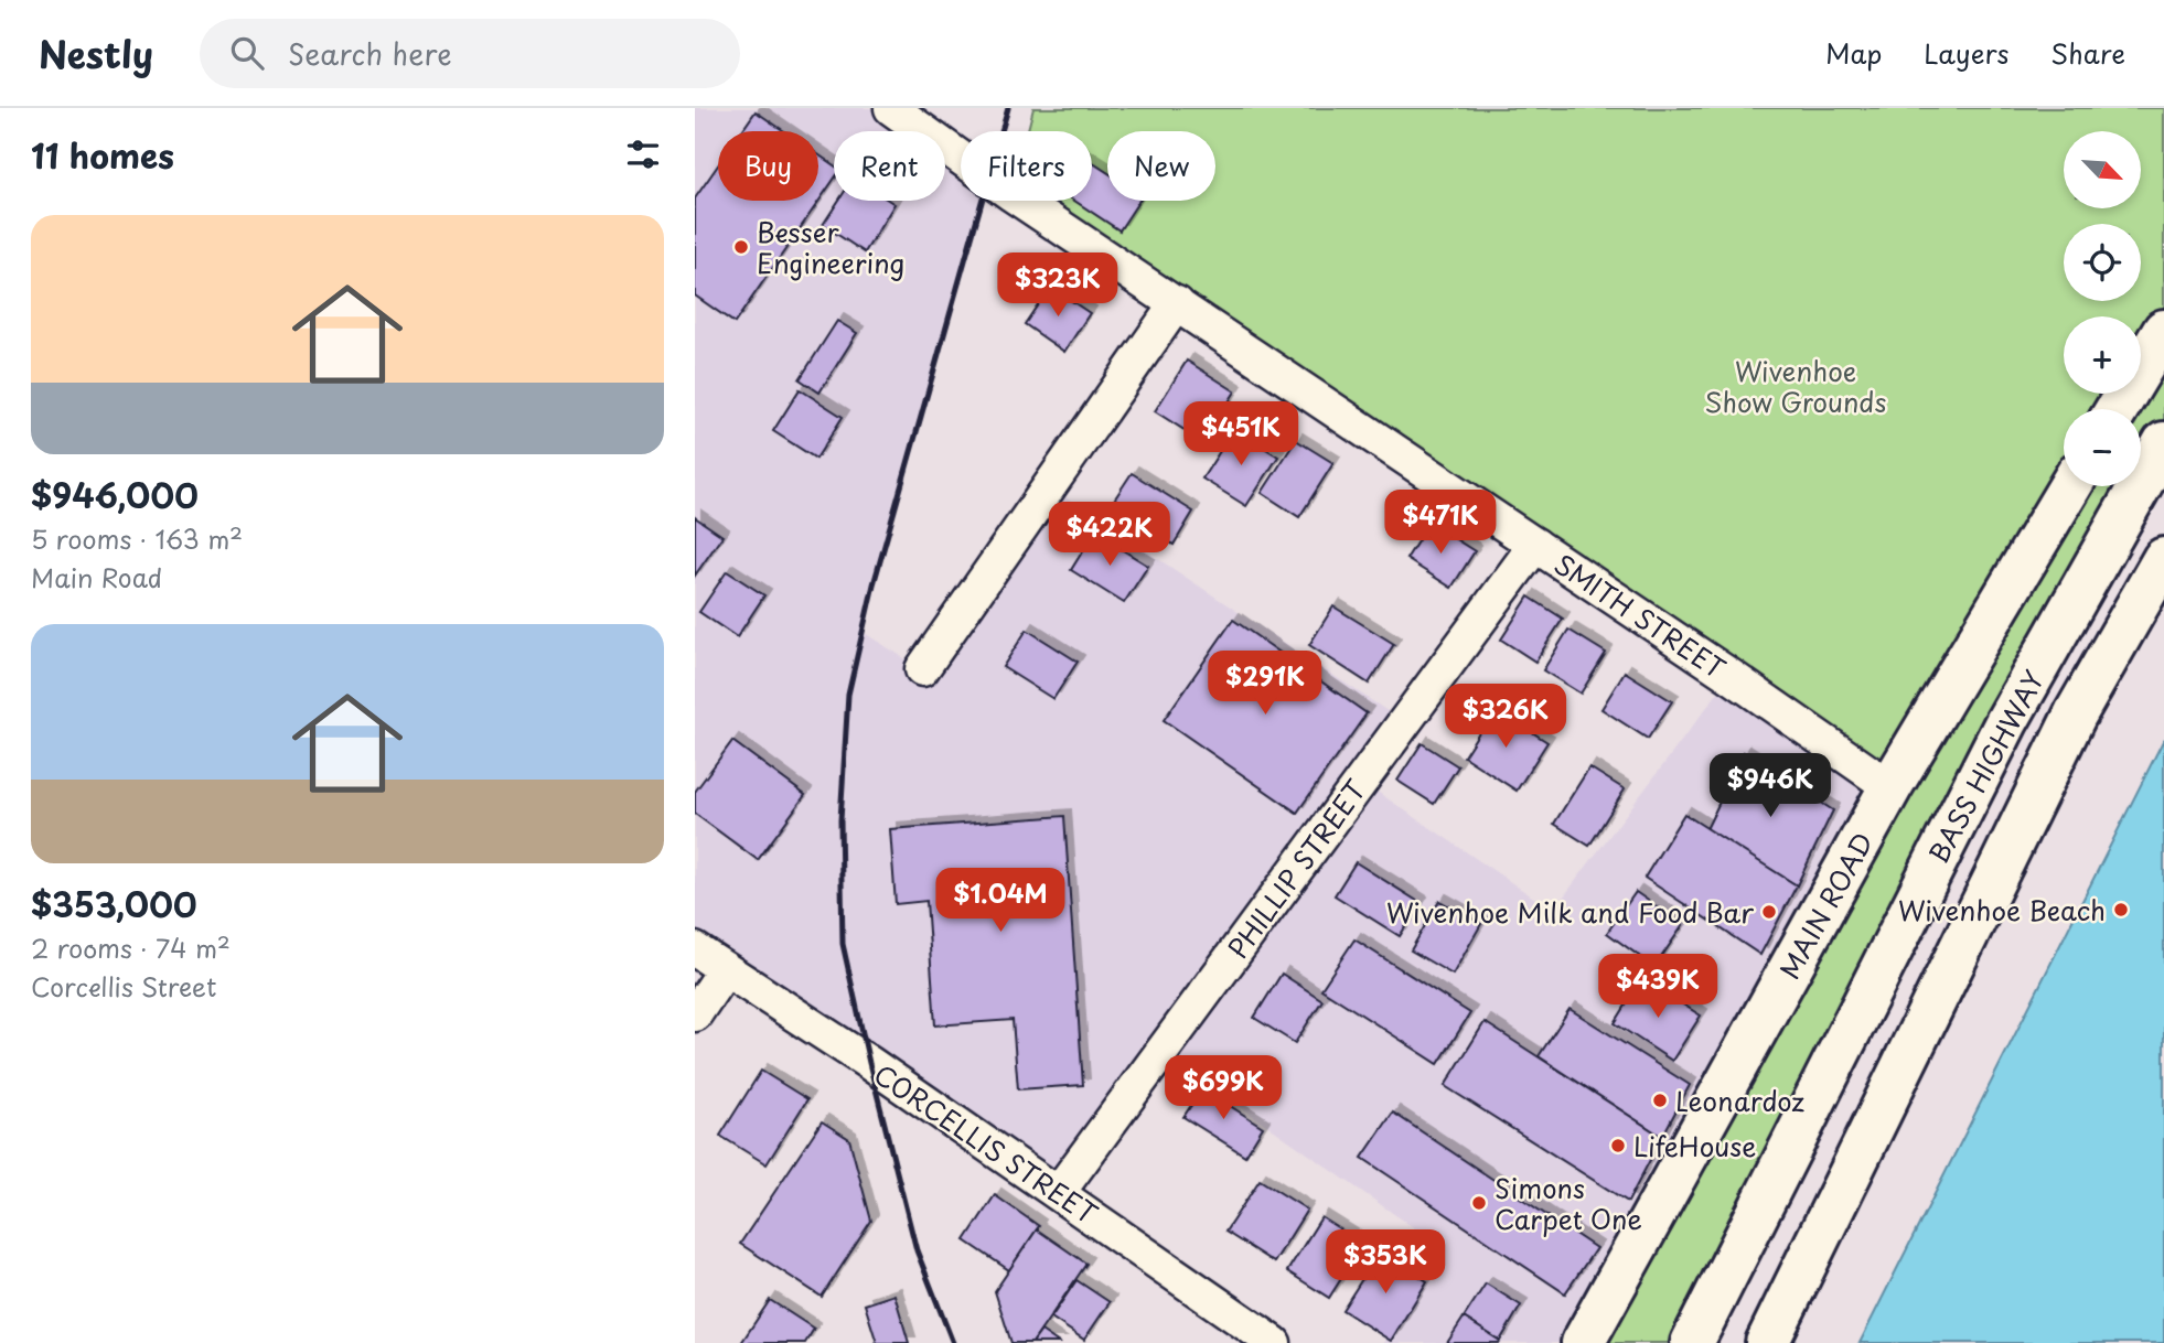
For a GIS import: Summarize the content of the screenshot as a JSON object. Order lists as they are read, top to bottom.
{
  "streets": {
    "main road": ["BASS HIGHWAY", "MAIN ROAD"],
    "street": ["SMITH STREET", "PHILLIP STREET", "CORCELLIS STREET"]
  },
  "crossings": [
    ["SMITH STREET", "PHILLIP STREET"],
    ["SMITH STREET", "MAIN ROAD"],
    ["PHILLIP STREET", "CORCELLIS STREET"]
  ],
  "parks": ["Wivenhoe Show Grounds"],
  "places": [
    "Besser Engineering",
    "Wivenhoe Beach",
    "Wivenhoe Milk and Food Bar",
    "Leonardoz",
    "LifeHouse",
    "Simons Carpet One"
  ],
  "north": "bottom right",
  "page": {
    "header": "Nestly",
    "search": "Search here",
    "nav": ["Map", "Layers", "Share"],
    "heading": "11 homes",
    "map_buttons": ["+", "−"],
    "chip": [
      "Buy",
      "Rent",
      "Filters",
      "New"
    ],
    "list": [
      {
        "name": "$946,000",
        "note": "5 rooms · 163 m² · Main Road"
      },
      {
        "name": "$353,000",
        "note": "2 rooms · 74 m² · Corcellis Street"
      }
    ],
    "price": [
      "$323K",
      "$451K",
      "$471K",
      "$422K",
      "$291K",
      "$326K",
      "$946K",
      "$1.04M",
      "$439K",
      "$699K",
      "$353K"
    ]
  }
}
